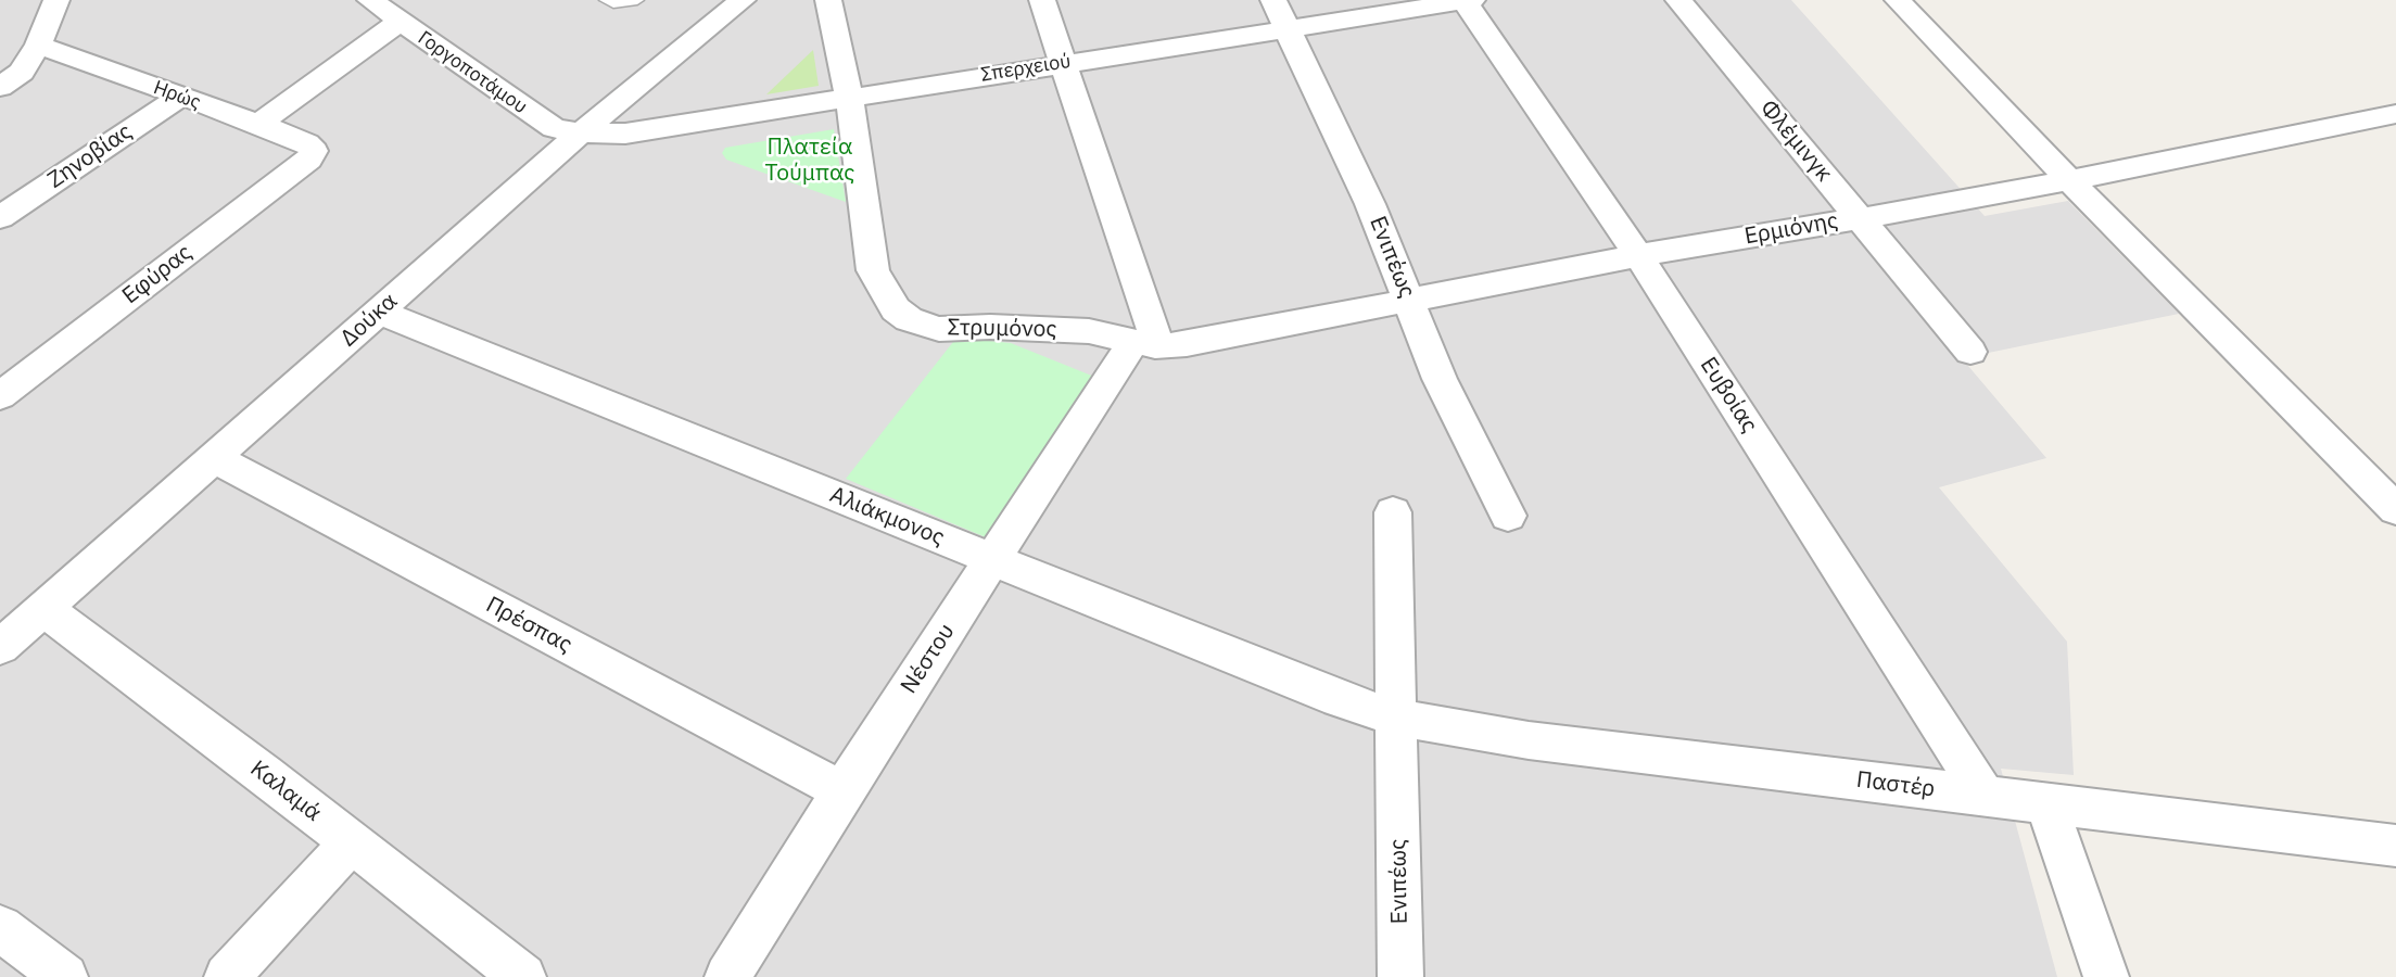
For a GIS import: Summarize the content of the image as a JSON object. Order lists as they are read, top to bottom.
{
  "streets": {
    "street": [
      "Σπερχειού",
      "Γοργοποτάμου",
      "Ηρώς",
      "Φλέμινγκ",
      "Ζηνοβίας",
      "Ερμιόνης",
      "Ενιπέως",
      "Εφύρας",
      "Δούκα",
      "Στρυμόνος",
      "Ευβοίας",
      "Αλιάκμονος",
      "Πρέσπας",
      "Νέστου",
      "Παστέρ",
      "Καλαμά"
    ]
  },
  "crossings": [
    ["Σπερχειού", "Γοργοποτάμου"],
    ["Σπερχειού", "Ενιπέως"],
    ["Σπερχειού", "Δούκα"],
    ["Σπερχειού", "Στρυμόνος"],
    ["Σπερχειού", "Ευβοίας"],
    ["Γοργοποτάμου", "Δούκα"],
    ["Ηρώς", "Ζηνοβίας"],
    ["Ηρώς", "Εφύρας"],
    ["Φλέμινγκ", "Ερμιόνης"],
    ["Ερμιόνης", "Ενιπέως"],
    ["Ερμιόνης", "Στρυμόνος"],
    ["Ερμιόνης", "Ευβοίας"],
    ["Ερμιόνης", "Νέστου"],
    ["Ενιπέως", "Αλιάκμονος"],
    ["Ενιπέως", "Παστέρ"],
    ["Δούκα", "Αλιάκμονος"],
    ["Δούκα", "Πρέσπας"],
    ["Δούκα", "Καλαμά"],
    ["Στρυμόνος", "Νέστου"],
    ["Ευβοίας", "Παστέρ"],
    ["Αλιάκμονος", "Νέστου"],
    ["Αλιάκμονος", "Παστέρ"],
    ["Πρέσπας", "Νέστου"]
  ],
  "parks": ["Πλατεία Τούμπας"]
}
